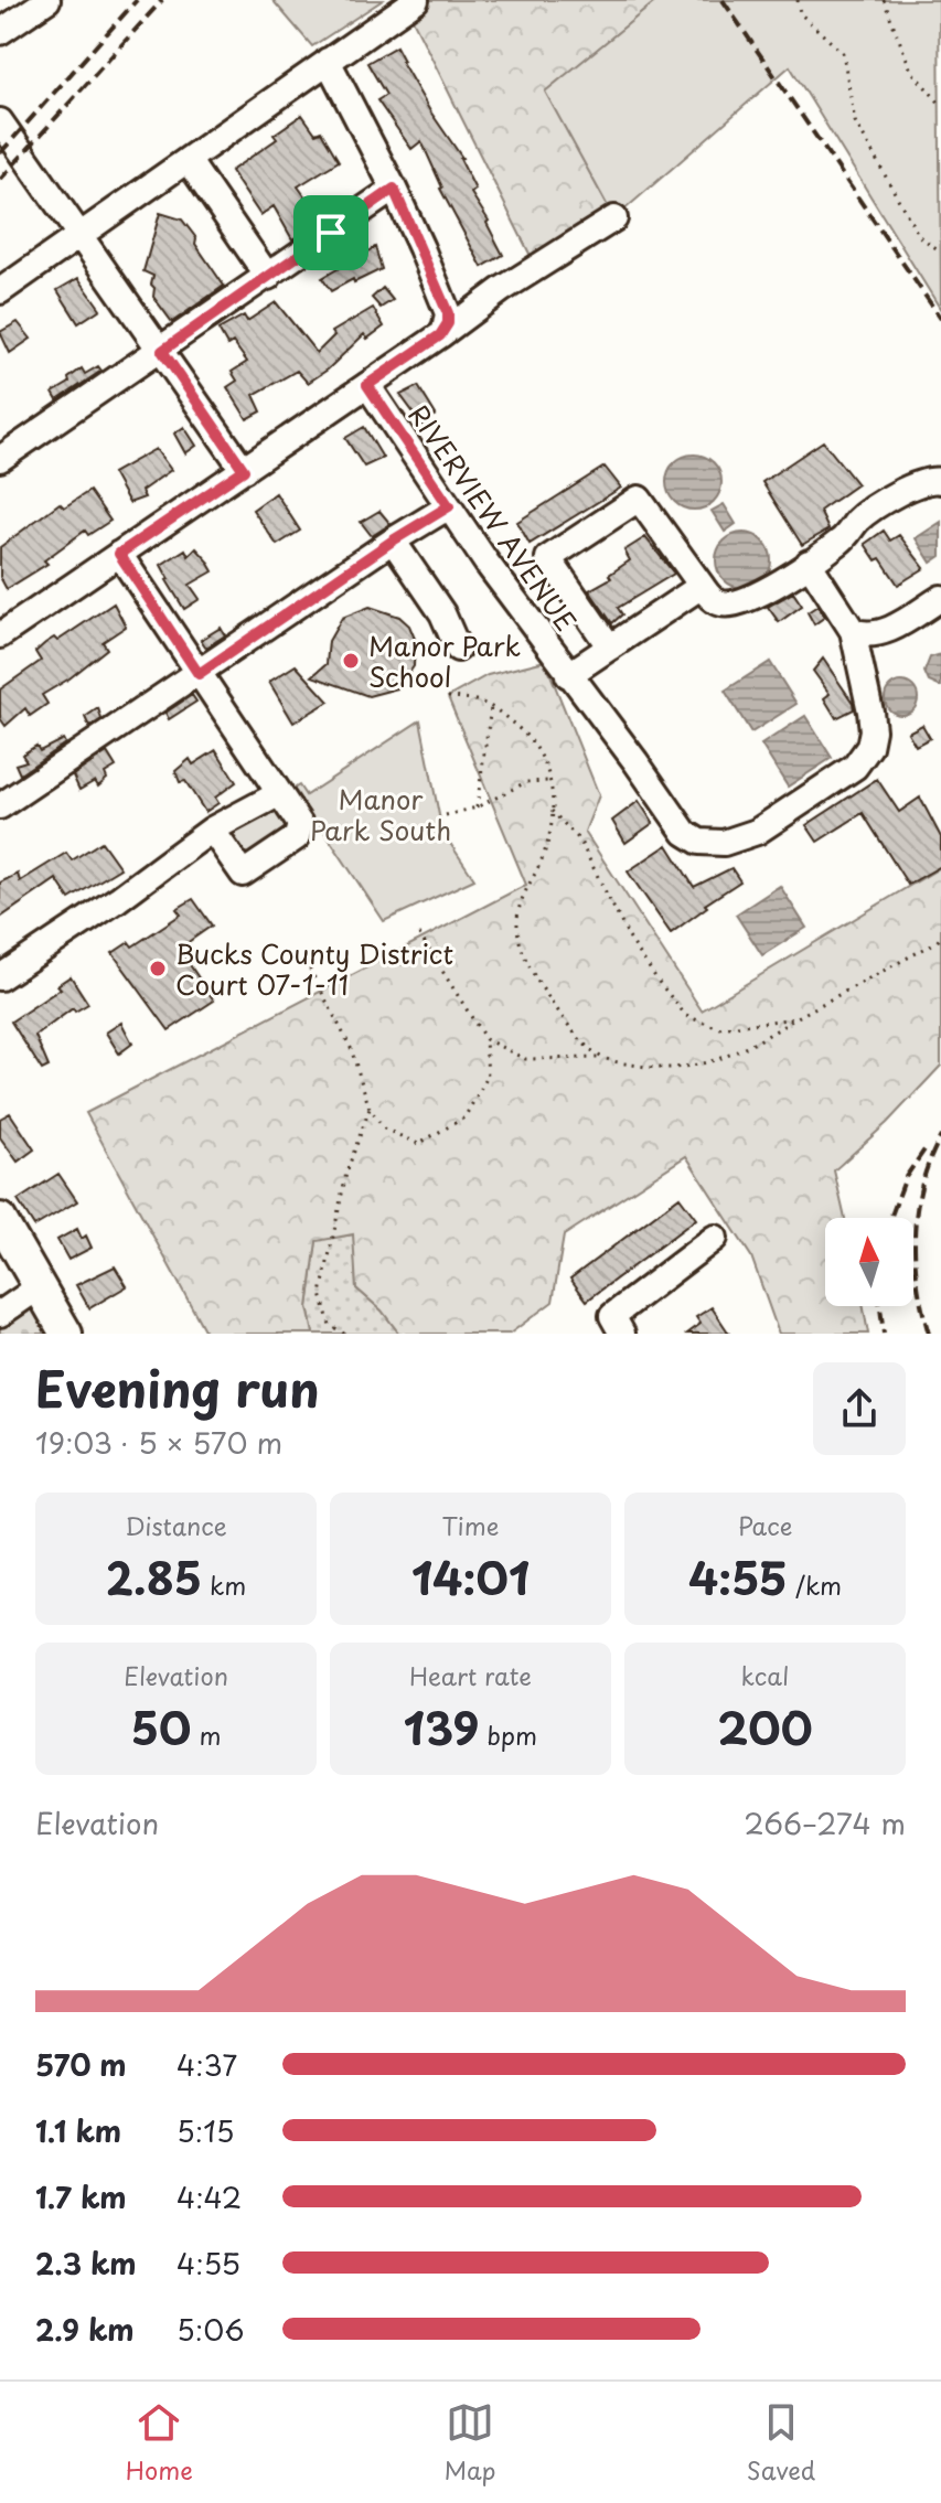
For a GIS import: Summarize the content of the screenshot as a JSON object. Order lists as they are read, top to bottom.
{
  "streets": {
    "street": ["RIVERVIEW AVENUE"]
  },
  "parks": ["Manor Park South"],
  "places": ["Manor Park School", "Bucks County District Court 07-1-11"],
  "north": "top",
  "page": {
    "heading": ["Evening run", "19:03 · 5 × 570 m"],
    "stats": [
      ["Distance", "2.85 km"],
      ["Time", "14:01"],
      ["Pace", "4:55 /km"],
      ["Elevation", "50 m"],
      ["Heart rate", "139 bpm"],
      ["kcal", "200"]
    ],
    "chart": ["Elevation", "266–274 m"],
    "list": [
      {
        "name": "570 m",
        "note": "4:37"
      },
      {
        "name": "1.1 km",
        "note": "5:15"
      },
      {
        "name": "1.7 km",
        "note": "4:42"
      },
      {
        "name": "2.3 km",
        "note": "4:55"
      },
      {
        "name": "2.9 km",
        "note": "5:06"
      }
    ],
    "tabs": ["Home", "Map", "Saved"]
  }
}
